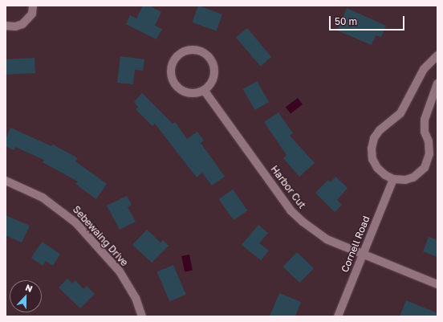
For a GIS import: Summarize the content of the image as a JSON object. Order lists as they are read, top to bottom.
{
  "streets": {
    "street": ["Harbor Cut", "Sebewaing Drive", "Cornell Road"]
  },
  "crossings": [
    ["Harbor Cut", "Cornell Road"]
  ],
  "scale_bar": "50 m",
  "north": "top"
}
